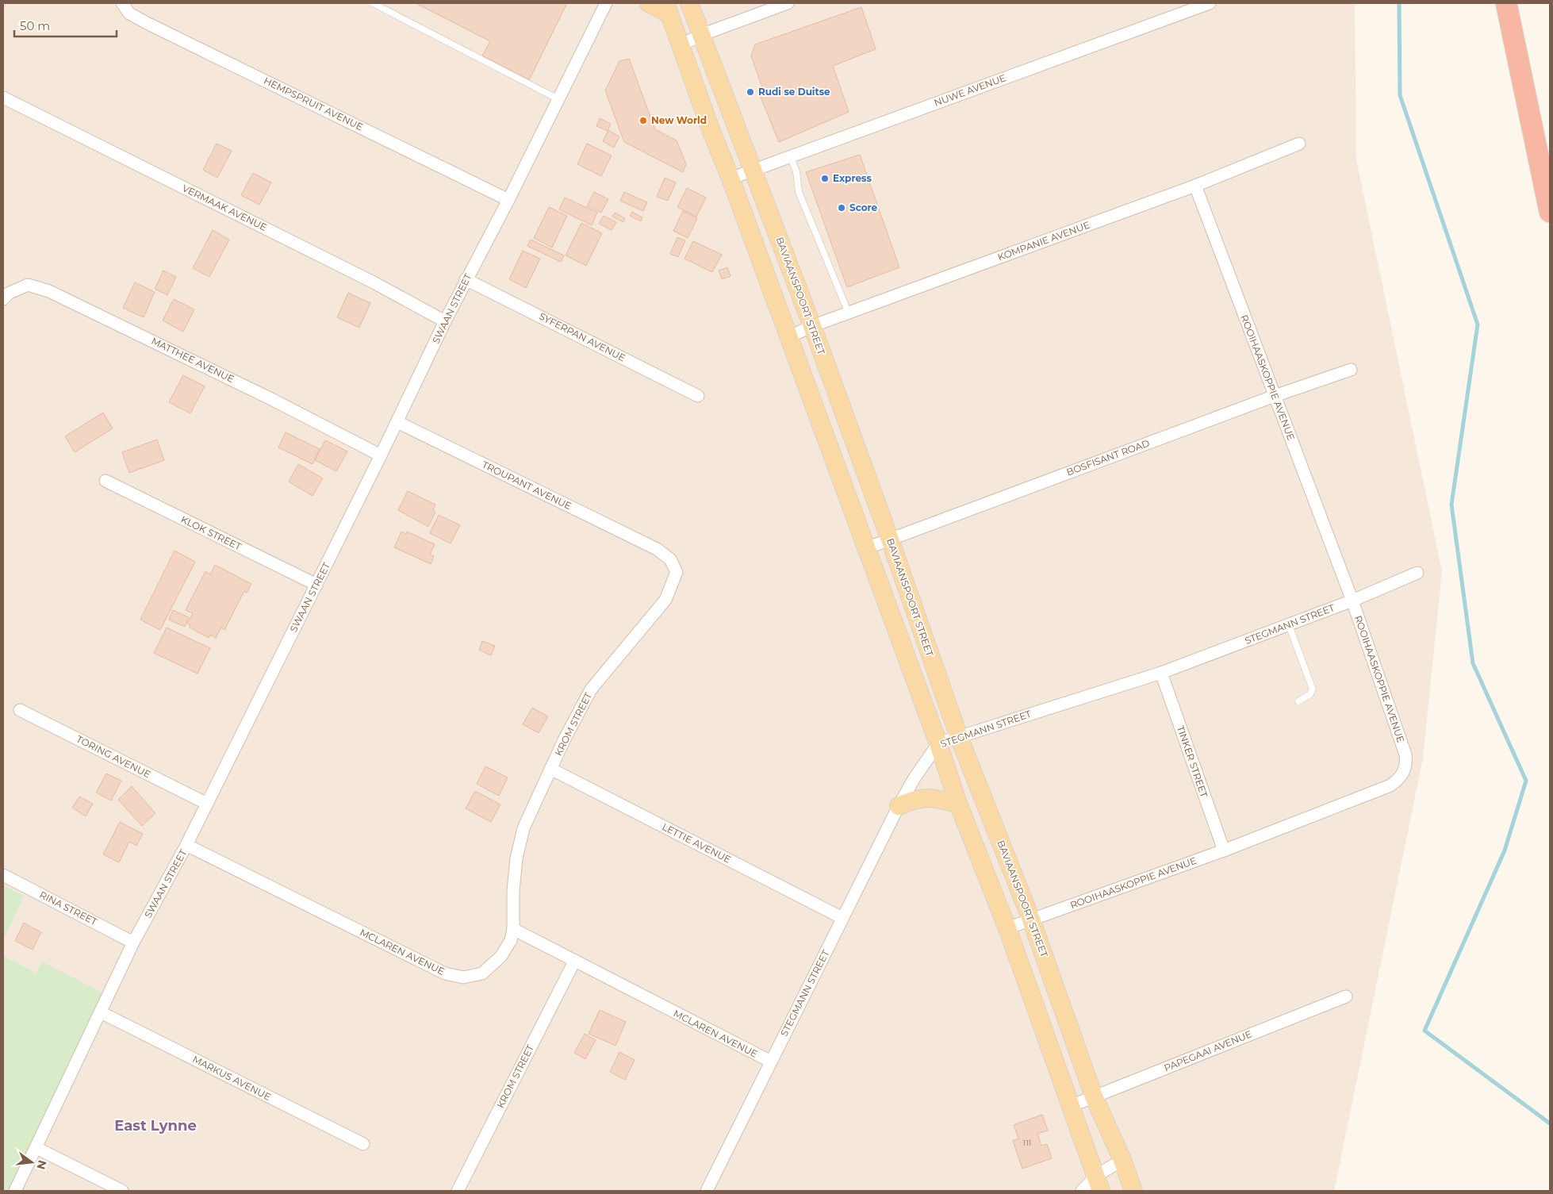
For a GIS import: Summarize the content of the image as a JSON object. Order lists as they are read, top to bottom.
{
  "streets": {
    "main road": ["BAVIAANSPOORT STREET"],
    "street": [
      "NUWE AVENUE",
      "HEMPSPRUIT AVENUE",
      "VERMAAK AVENUE",
      "KOMPANIE AVENUE",
      "SWAAN STREET",
      "SYFERPAN AVENUE",
      "MATTHEE AVENUE",
      "ROOIHAASKOPPIE AVENUE",
      "BOSFISANT ROAD",
      "TROUPANT AVENUE",
      "KLOK STREET",
      "STEGMANN STREET",
      "KROM STREET",
      "TORING AVENUE",
      "TINKER STREET",
      "LETTIE AVENUE",
      "RINA STREET",
      "MCLAREN AVENUE",
      "PAPEGAAI AVENUE",
      "MARKUS AVENUE"
    ]
  },
  "crossings": [
    ["NUWE AVENUE", "BAVIAANSPOORT STREET"],
    ["HEMPSPRUIT AVENUE", "SWAAN STREET"],
    ["VERMAAK AVENUE", "SWAAN STREET"],
    ["KOMPANIE AVENUE", "BAVIAANSPOORT STREET"],
    ["KOMPANIE AVENUE", "ROOIHAASKOPPIE AVENUE"],
    ["BAVIAANSPOORT STREET", "ROOIHAASKOPPIE AVENUE"],
    ["BAVIAANSPOORT STREET", "BOSFISANT ROAD"],
    ["BAVIAANSPOORT STREET", "STEGMANN STREET"],
    ["BAVIAANSPOORT STREET", "PAPEGAAI AVENUE"],
    ["SWAAN STREET", "SYFERPAN AVENUE"],
    ["SWAAN STREET", "MATTHEE AVENUE"],
    ["SWAAN STREET", "TROUPANT AVENUE"],
    ["SWAAN STREET", "KLOK STREET"],
    ["SWAAN STREET", "TORING AVENUE"],
    ["SWAAN STREET", "RINA STREET"],
    ["SWAAN STREET", "MCLAREN AVENUE"],
    ["SWAAN STREET", "MARKUS AVENUE"],
    ["ROOIHAASKOPPIE AVENUE", "BOSFISANT ROAD"],
    ["ROOIHAASKOPPIE AVENUE", "STEGMANN STREET"],
    ["ROOIHAASKOPPIE AVENUE", "TINKER STREET"],
    ["TROUPANT AVENUE", "KROM STREET"],
    ["STEGMANN STREET", "TINKER STREET"],
    ["STEGMANN STREET", "LETTIE AVENUE"],
    ["STEGMANN STREET", "MCLAREN AVENUE"],
    ["KROM STREET", "LETTIE AVENUE"],
    ["KROM STREET", "MCLAREN AVENUE"]
  ],
  "districts": ["East Lynne"],
  "places": [
    "Rudi se Duitse",
    "New World",
    "Express",
    "Score"
  ],
  "house_numbers": ["111"],
  "scale_bar": "50 m",
  "north": "right"
}
